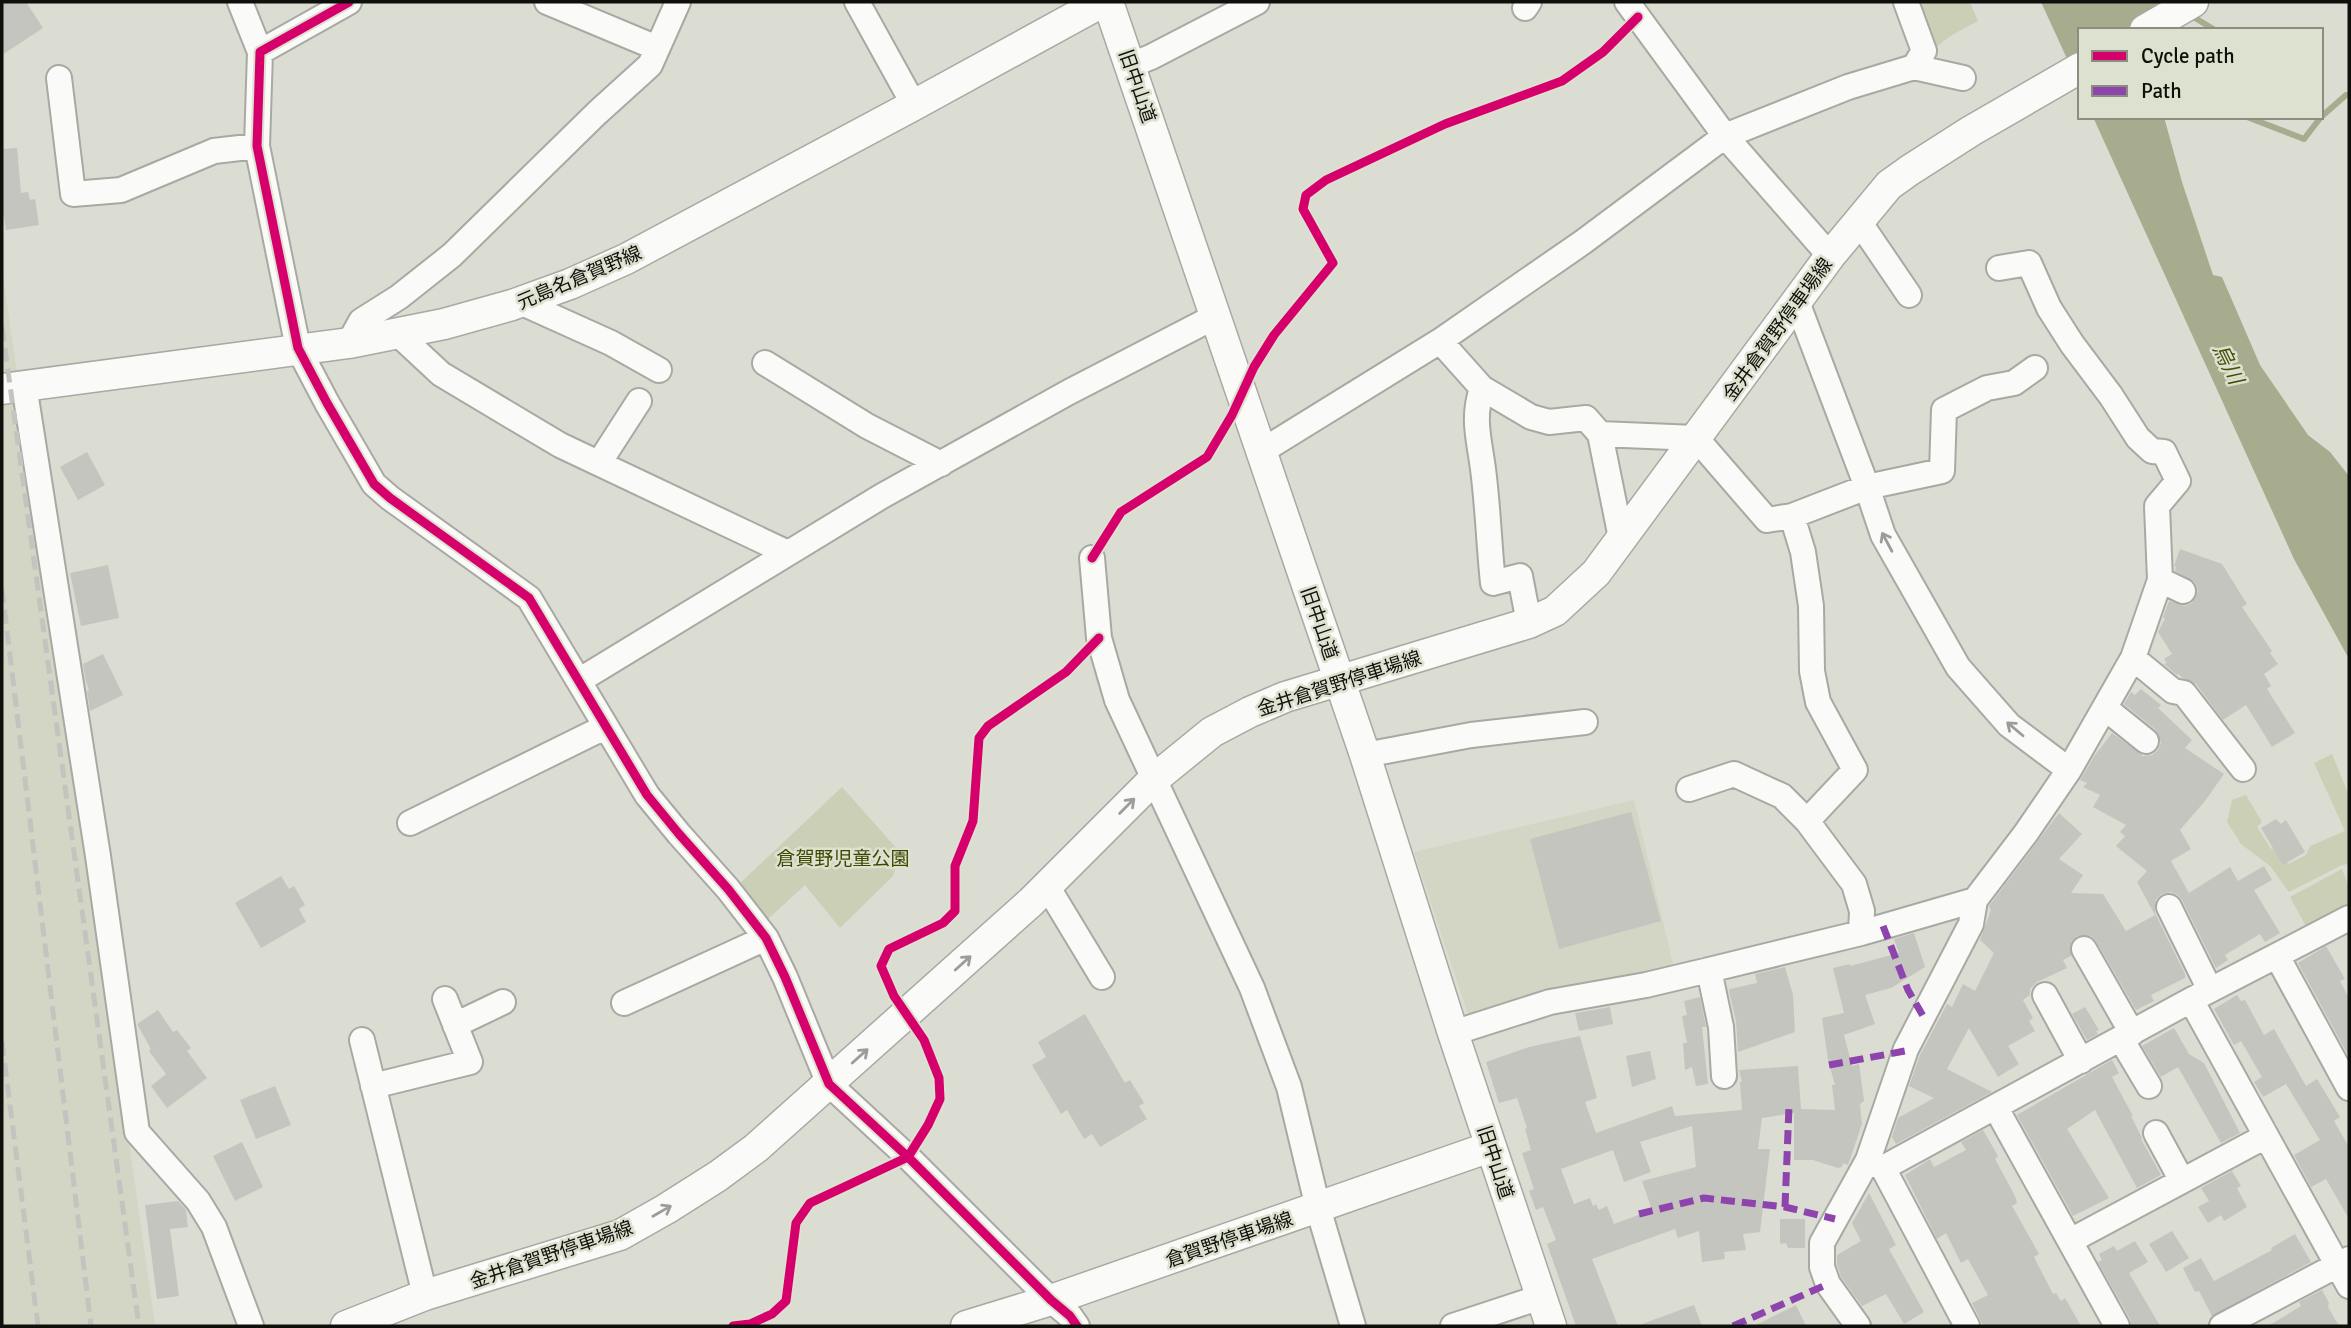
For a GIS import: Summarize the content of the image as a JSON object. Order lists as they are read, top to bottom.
{
  "streets": {
    "main road": [
      "旧中山道",
      "元島名倉賀野線",
      "金井倉賀野停車場線",
      "倉賀野停車場線"
    ]
  },
  "crossings": [
    ["旧中山道", "金井倉賀野停車場線"],
    ["旧中山道", "倉賀野停車場線"]
  ],
  "one_way": ["金井倉賀野停車場線"],
  "water": ["烏川"],
  "parks": ["倉賀野児童公園"],
  "legend": ["Cycle path", "Path"]
}
